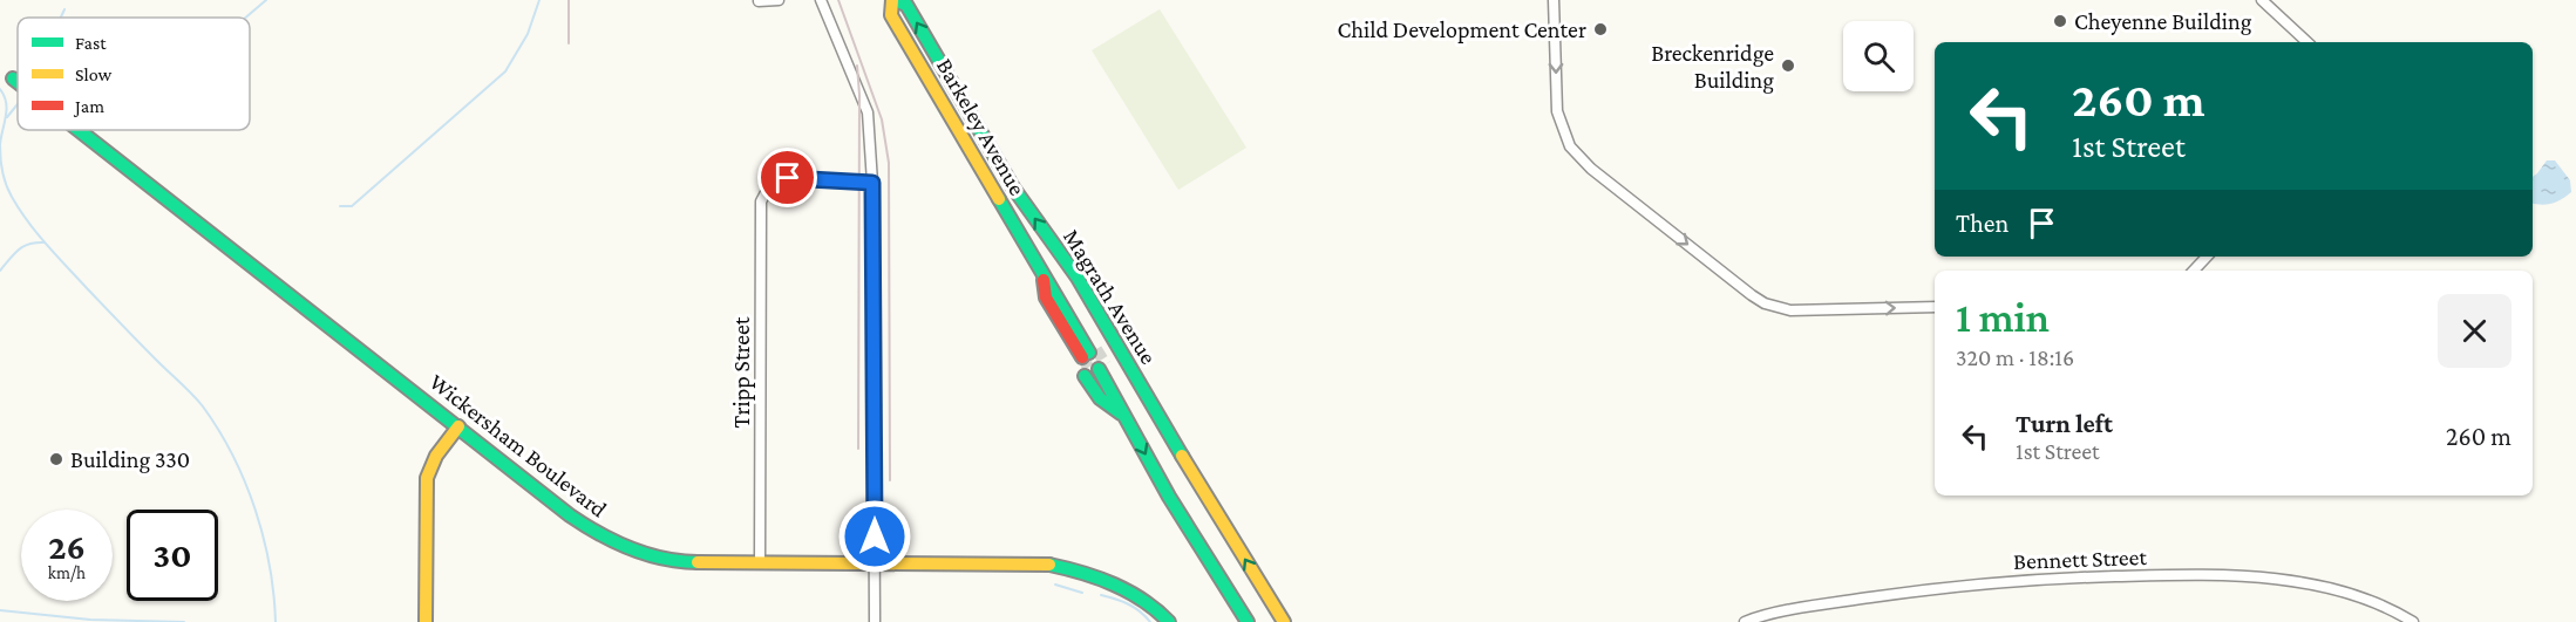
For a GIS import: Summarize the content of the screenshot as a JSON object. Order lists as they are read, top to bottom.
{
  "streets": {
    "main road": ["Barkeley Avenue", "Magrath Avenue", "Wickersham Boulevard"],
    "street": ["Tripp Street", "Bennett Street"]
  },
  "crossings": [
    ["Barkeley Avenue", "Magrath Avenue"],
    ["Tripp Street", "Wickersham Boulevard"]
  ],
  "places": [
    "Cheyenne Building",
    "Child Development Center",
    "Breckenridge Building",
    "Building 330"
  ],
  "legend": ["Fast", "Slow", "Jam"],
  "page": {
    "turn": ["260 m", "1st Street"],
    "then": "Then",
    "heading": ["1 min", "320 m · 18:16"],
    "list": [
      {
        "name": "Turn left",
        "note": "1st Street",
        "value": "260 m"
      }
    ],
    "speed": "26 km/h",
    "limit": "30"
  }
}
